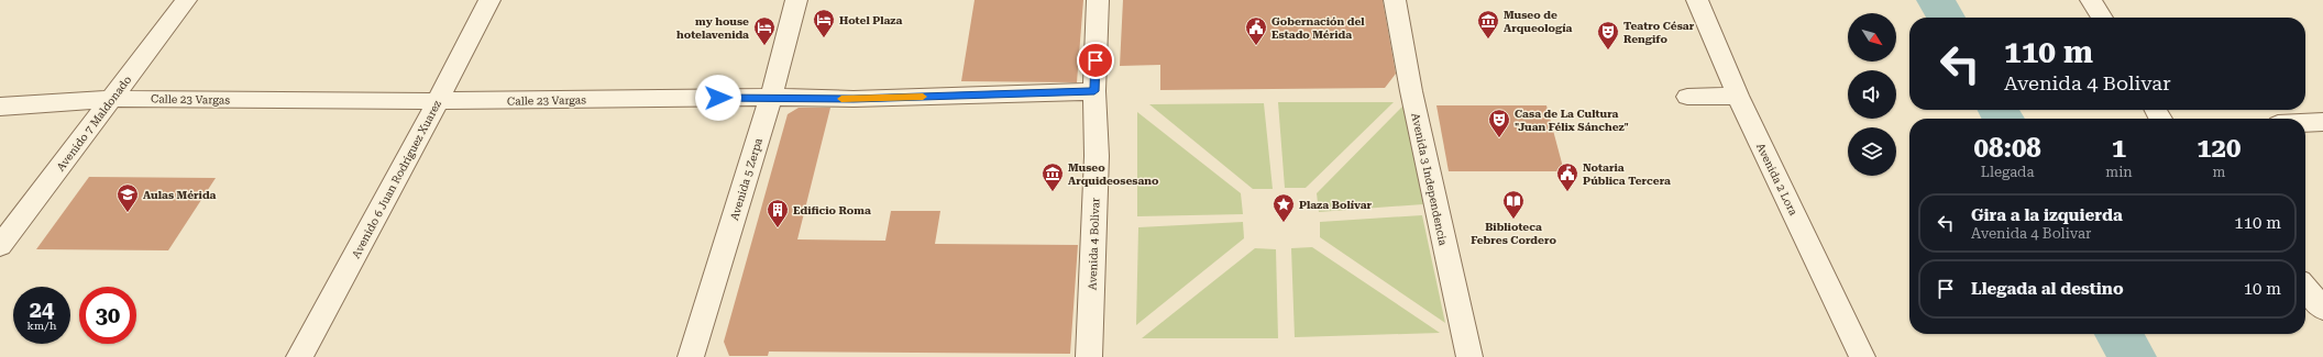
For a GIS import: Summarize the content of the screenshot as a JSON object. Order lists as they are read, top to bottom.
{
  "streets": {
    "street": [
      "Calle 23 Vargas",
      "Avenido 7 Maldonado",
      "Avenido 6 Juan Rodriguez Xuarez",
      "Avenida 5 Zerpa",
      "Avenida 3 Independencia",
      "Avenida 2 Lora",
      "Avenida 4 Bolivar"
    ]
  },
  "crossings": [
    ["Calle 23 Vargas", "Avenido 7 Maldonado"],
    ["Calle 23 Vargas", "Avenido 6 Juan Rodriguez Xuarez"],
    ["Calle 23 Vargas", "Avenida 5 Zerpa"],
    ["Calle 23 Vargas", "Avenida 4 Bolivar"]
  ],
  "places": {
    "hotel": ["Hotel Plaza", "my house hotelavenida"],
    "museum": ["Museo de Arqueología", "Museo Arquideosesano"],
    "public building": ["Gobernación del Estado Mérida", "Notaria Pública Tercera"],
    "theatre": ["Teatro César Rengifo", "Casa de La Cultura \"Juan Félix Sánchez\""],
    "school or university": ["Aulas Mérida"],
    "library": ["Biblioteca Febres Cordero"],
    "place": ["Plaza Bolívar"],
    "building": ["Edificio Roma"]
  },
  "north": "bottom right",
  "page": {
    "turn": ["110 m", "Avenida 4 Bolivar"],
    "eta": [
      "08:08",
      "Llegada",
      "1",
      "min",
      "120",
      "m"
    ],
    "list": [
      {
        "name": "Gira a la izquierda",
        "note": "Avenida 4 Bolivar",
        "value": "110 m"
      },
      {
        "name": "Llegada al destino",
        "value": "10 m"
      }
    ],
    "speed": "24 km/h",
    "limit": "30"
  }
}
